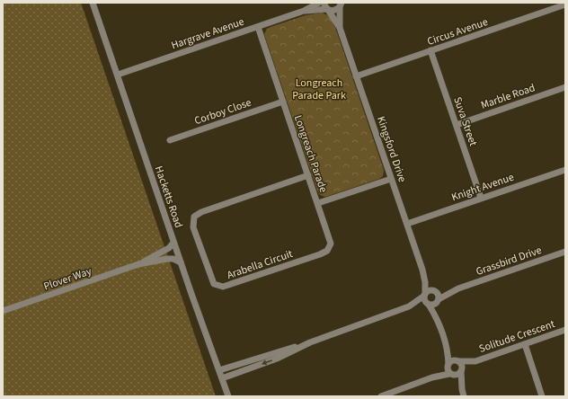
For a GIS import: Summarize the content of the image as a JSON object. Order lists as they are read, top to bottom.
{
  "streets": {
    "street": [
      "Circus Avenue",
      "Hargrave Avenue",
      "Marble Road",
      "Corboy Close",
      "Suva Street",
      "Kingsford Drive",
      "Longreach Parade",
      "Knight Avenue",
      "Hacketts Road",
      "Grassbird Drive",
      "Arabella Circuit",
      "Plover Way",
      "Solitude Crescent"
    ]
  },
  "crossings": [
    ["Circus Avenue", "Suva Street"],
    ["Circus Avenue", "Kingsford Drive"],
    ["Hargrave Avenue", "Kingsford Drive"],
    ["Hargrave Avenue", "Longreach Parade"],
    ["Hargrave Avenue", "Hacketts Road"],
    ["Marble Road", "Suva Street"],
    ["Corboy Close", "Longreach Parade"],
    ["Suva Street", "Knight Avenue"],
    ["Kingsford Drive", "Knight Avenue"],
    ["Kingsford Drive", "Grassbird Drive"],
    ["Longreach Parade", "Arabella Circuit"],
    ["Hacketts Road", "Plover Way"]
  ],
  "parks": ["Longreach Parade Park"]
}
